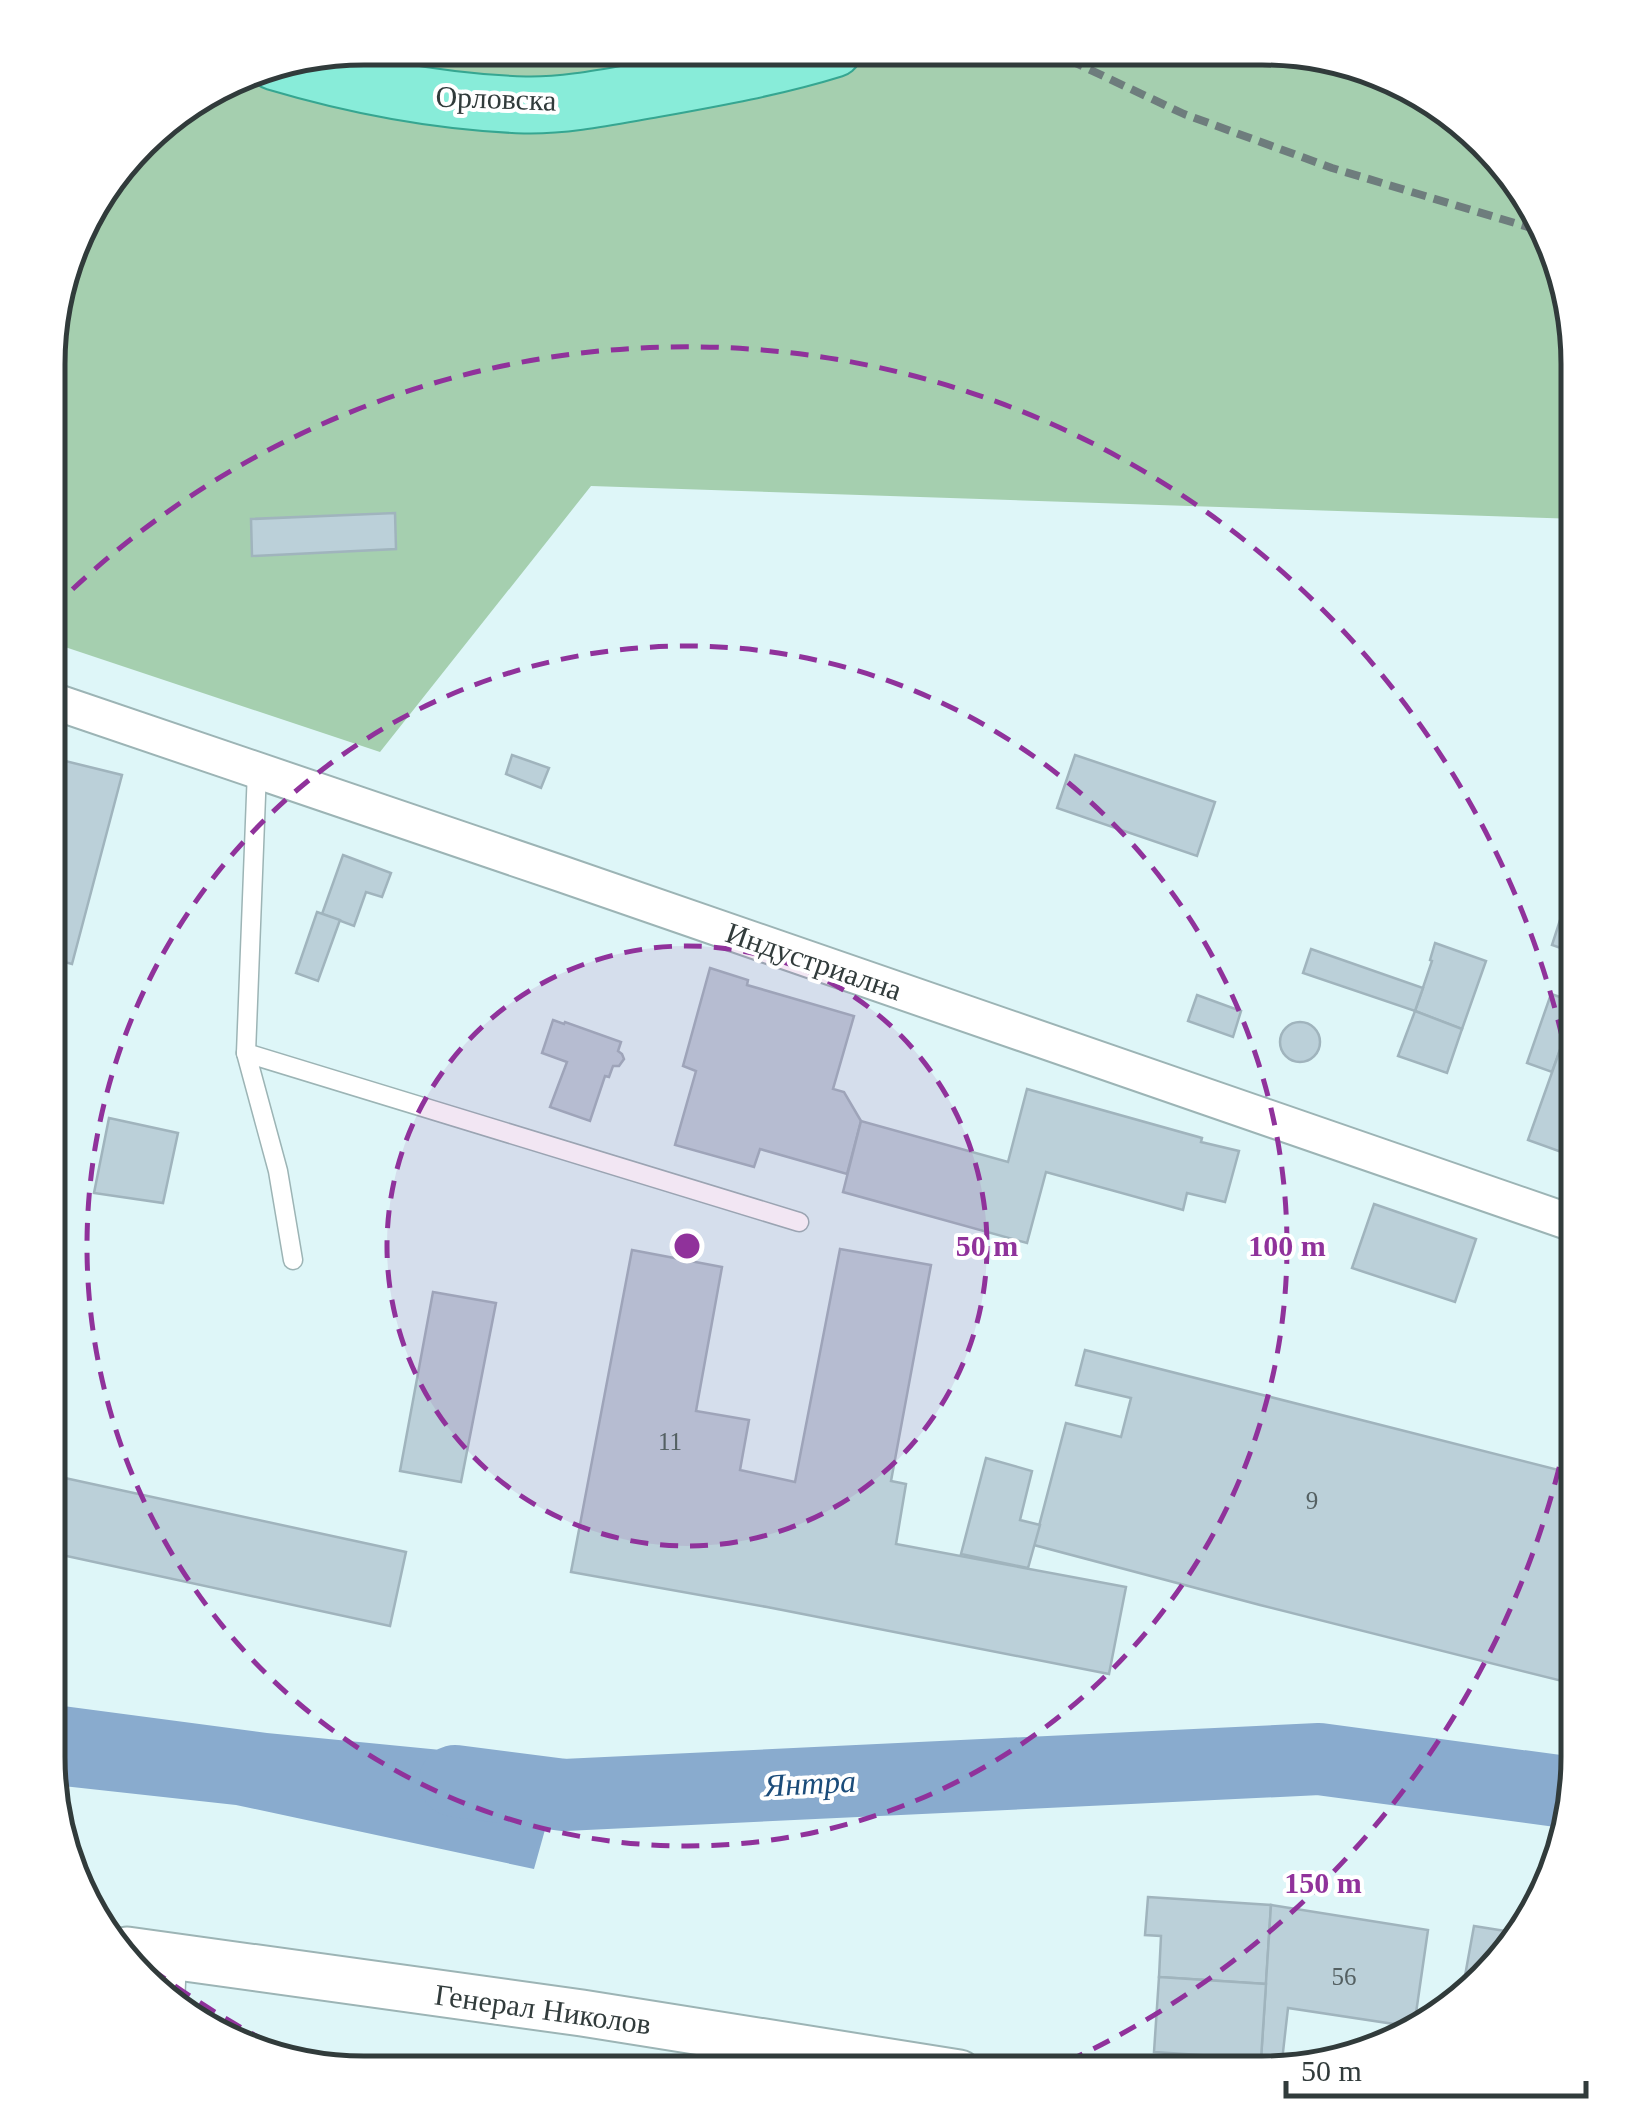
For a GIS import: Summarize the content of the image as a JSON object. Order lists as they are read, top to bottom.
{
  "streets": {
    "main road": ["Орловска"],
    "street": ["Индустриална", "Генерал Николов"]
  },
  "water": ["Янтра"],
  "house_numbers": ["11", "9", "56"],
  "scale_bar": "50 m",
  "rings": ["50 m", "100 m", "150 m"]
}
